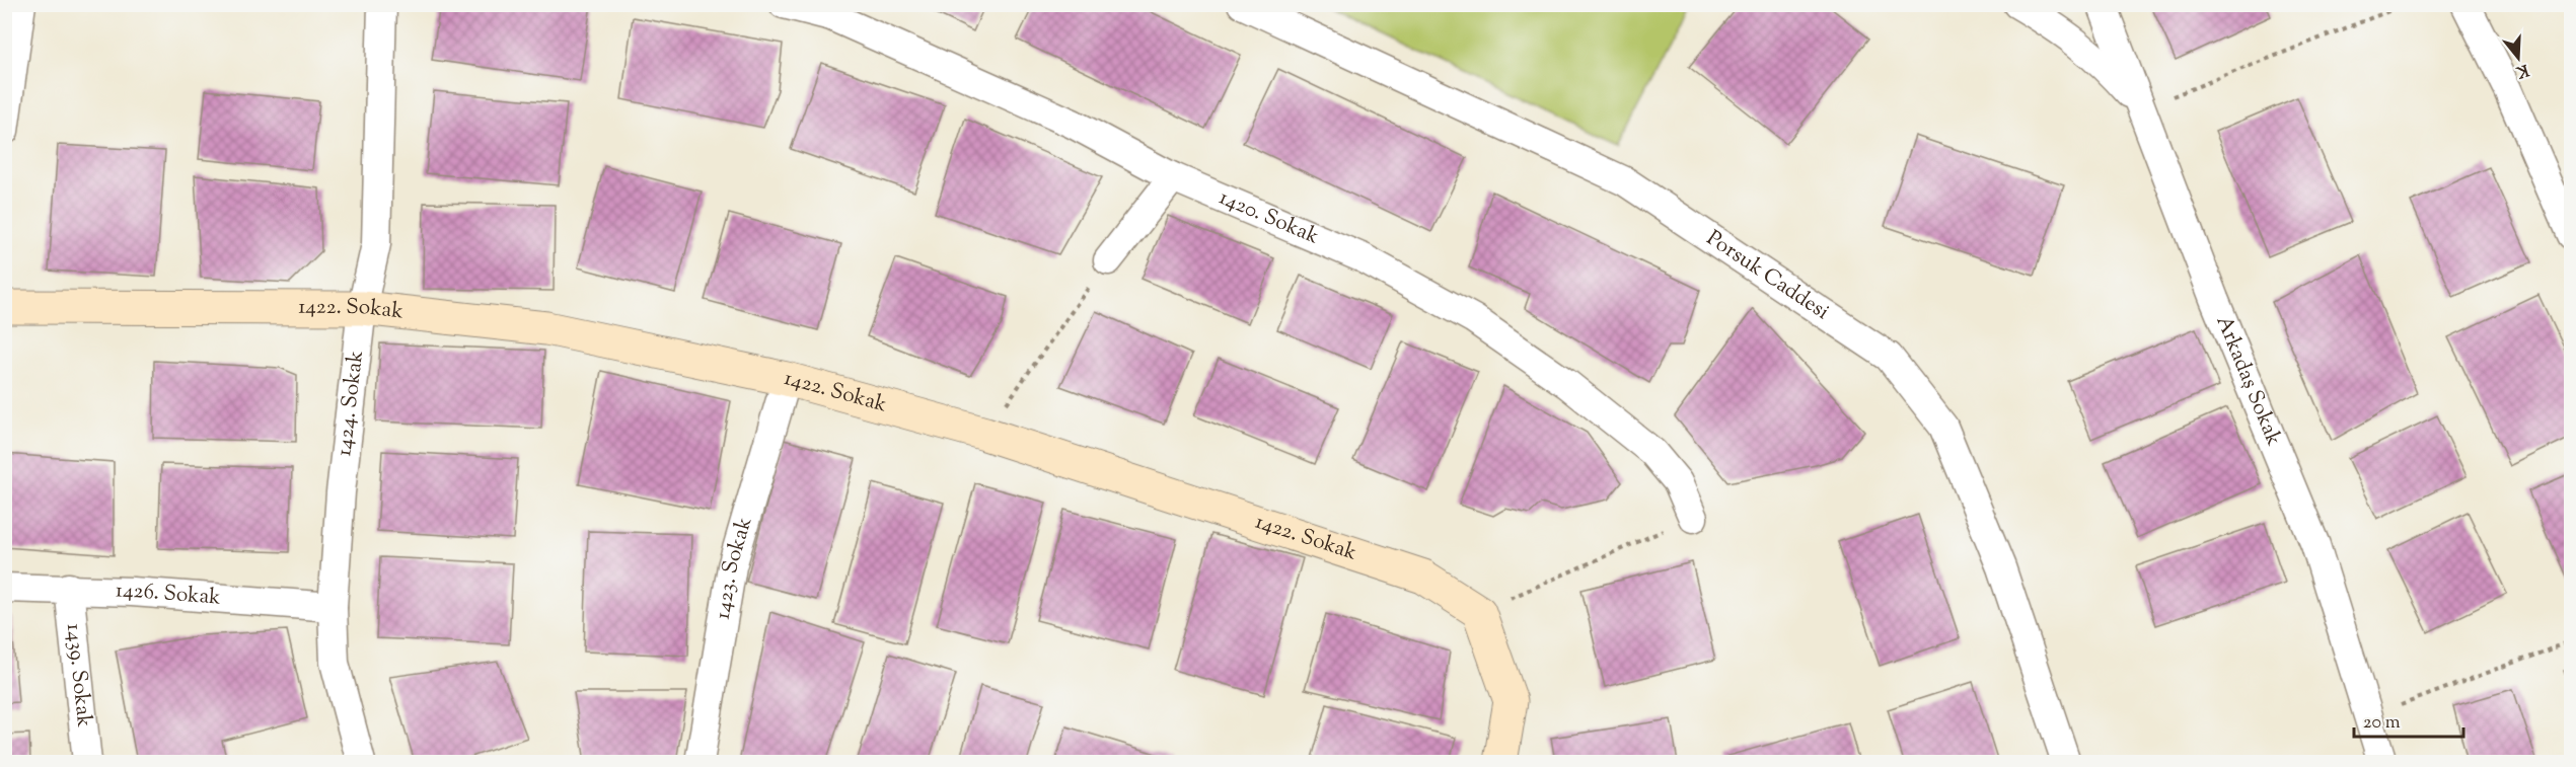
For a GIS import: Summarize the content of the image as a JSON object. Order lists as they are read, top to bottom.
{
  "streets": {
    "street": [
      "1420. Sokak",
      "Porsuk Caddesi",
      "1422. Sokak",
      "Arkadaş Sokak",
      "1424. Sokak",
      "1423. Sokak",
      "1426. Sokak",
      "1439. Sokak"
    ]
  },
  "crossings": [
    ["1422. Sokak", "1424. Sokak"],
    ["1422. Sokak", "1423. Sokak"],
    ["1424. Sokak", "1426. Sokak"],
    ["1426. Sokak", "1439. Sokak"]
  ],
  "scale_bar": "20 m",
  "north": "bottom"
}
